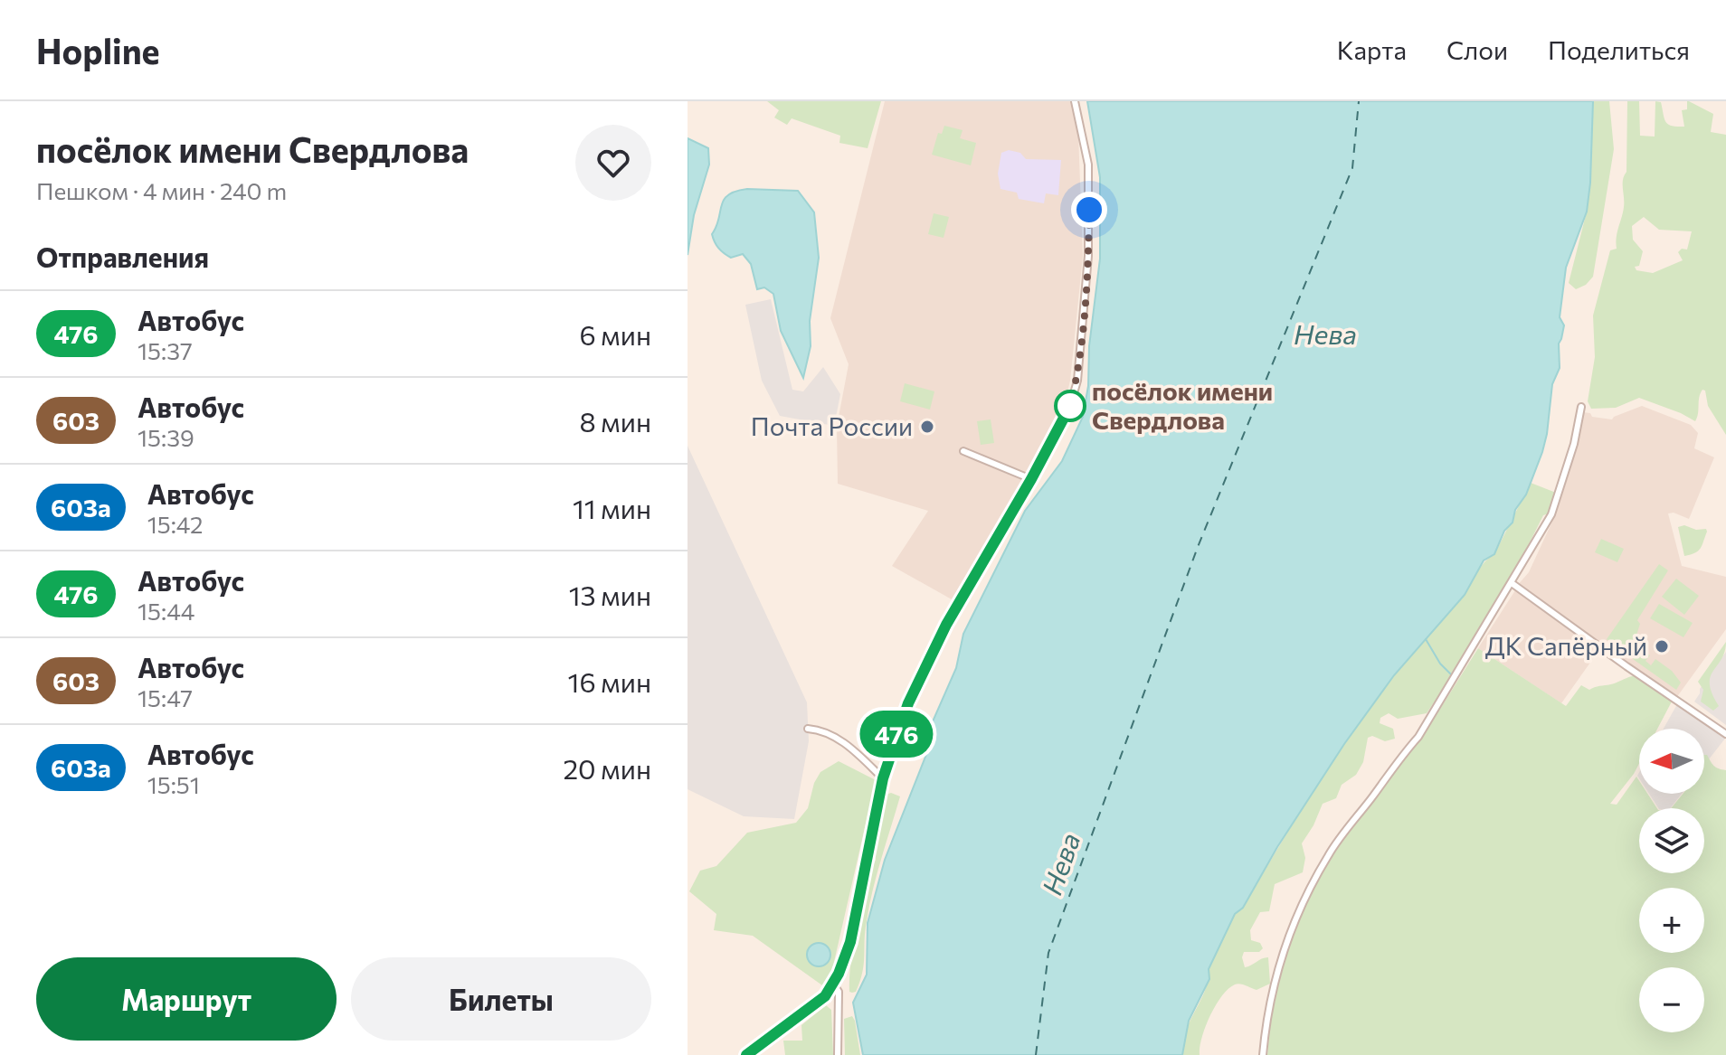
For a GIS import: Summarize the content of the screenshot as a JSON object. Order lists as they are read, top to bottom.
{
  "water": ["Нева"],
  "places": ["посёлок имени Свердлова", "Почта России", "ДК Сапёрный"],
  "lines": ["bus line 476"],
  "north": "left",
  "page": {
    "header": "Hopline",
    "nav": ["Карта", "Слои", "Поделиться"],
    "heading": [
      ["посёлок имени Свердлова", "Пешком · 4 мин · 240 m"],
      "Отправления"
    ],
    "on_map": "476",
    "list": [
      {
        "mark": "476",
        "name": "Автобус",
        "note": "15:37",
        "value": "6 мин"
      },
      {
        "mark": "603",
        "name": "Автобус",
        "note": "15:39",
        "value": "8 мин"
      },
      {
        "mark": "603а",
        "name": "Автобус",
        "note": "15:42",
        "value": "11 мин"
      },
      {
        "mark": "476",
        "name": "Автобус",
        "note": "15:44",
        "value": "13 мин"
      },
      {
        "mark": "603",
        "name": "Автобус",
        "note": "15:47",
        "value": "16 мин"
      },
      {
        "mark": "603а",
        "name": "Автобус",
        "note": "15:51",
        "value": "20 мин"
      }
    ],
    "map_buttons": ["+", "−"],
    "buttons": ["Маршрут", "Билеты"]
  }
}
